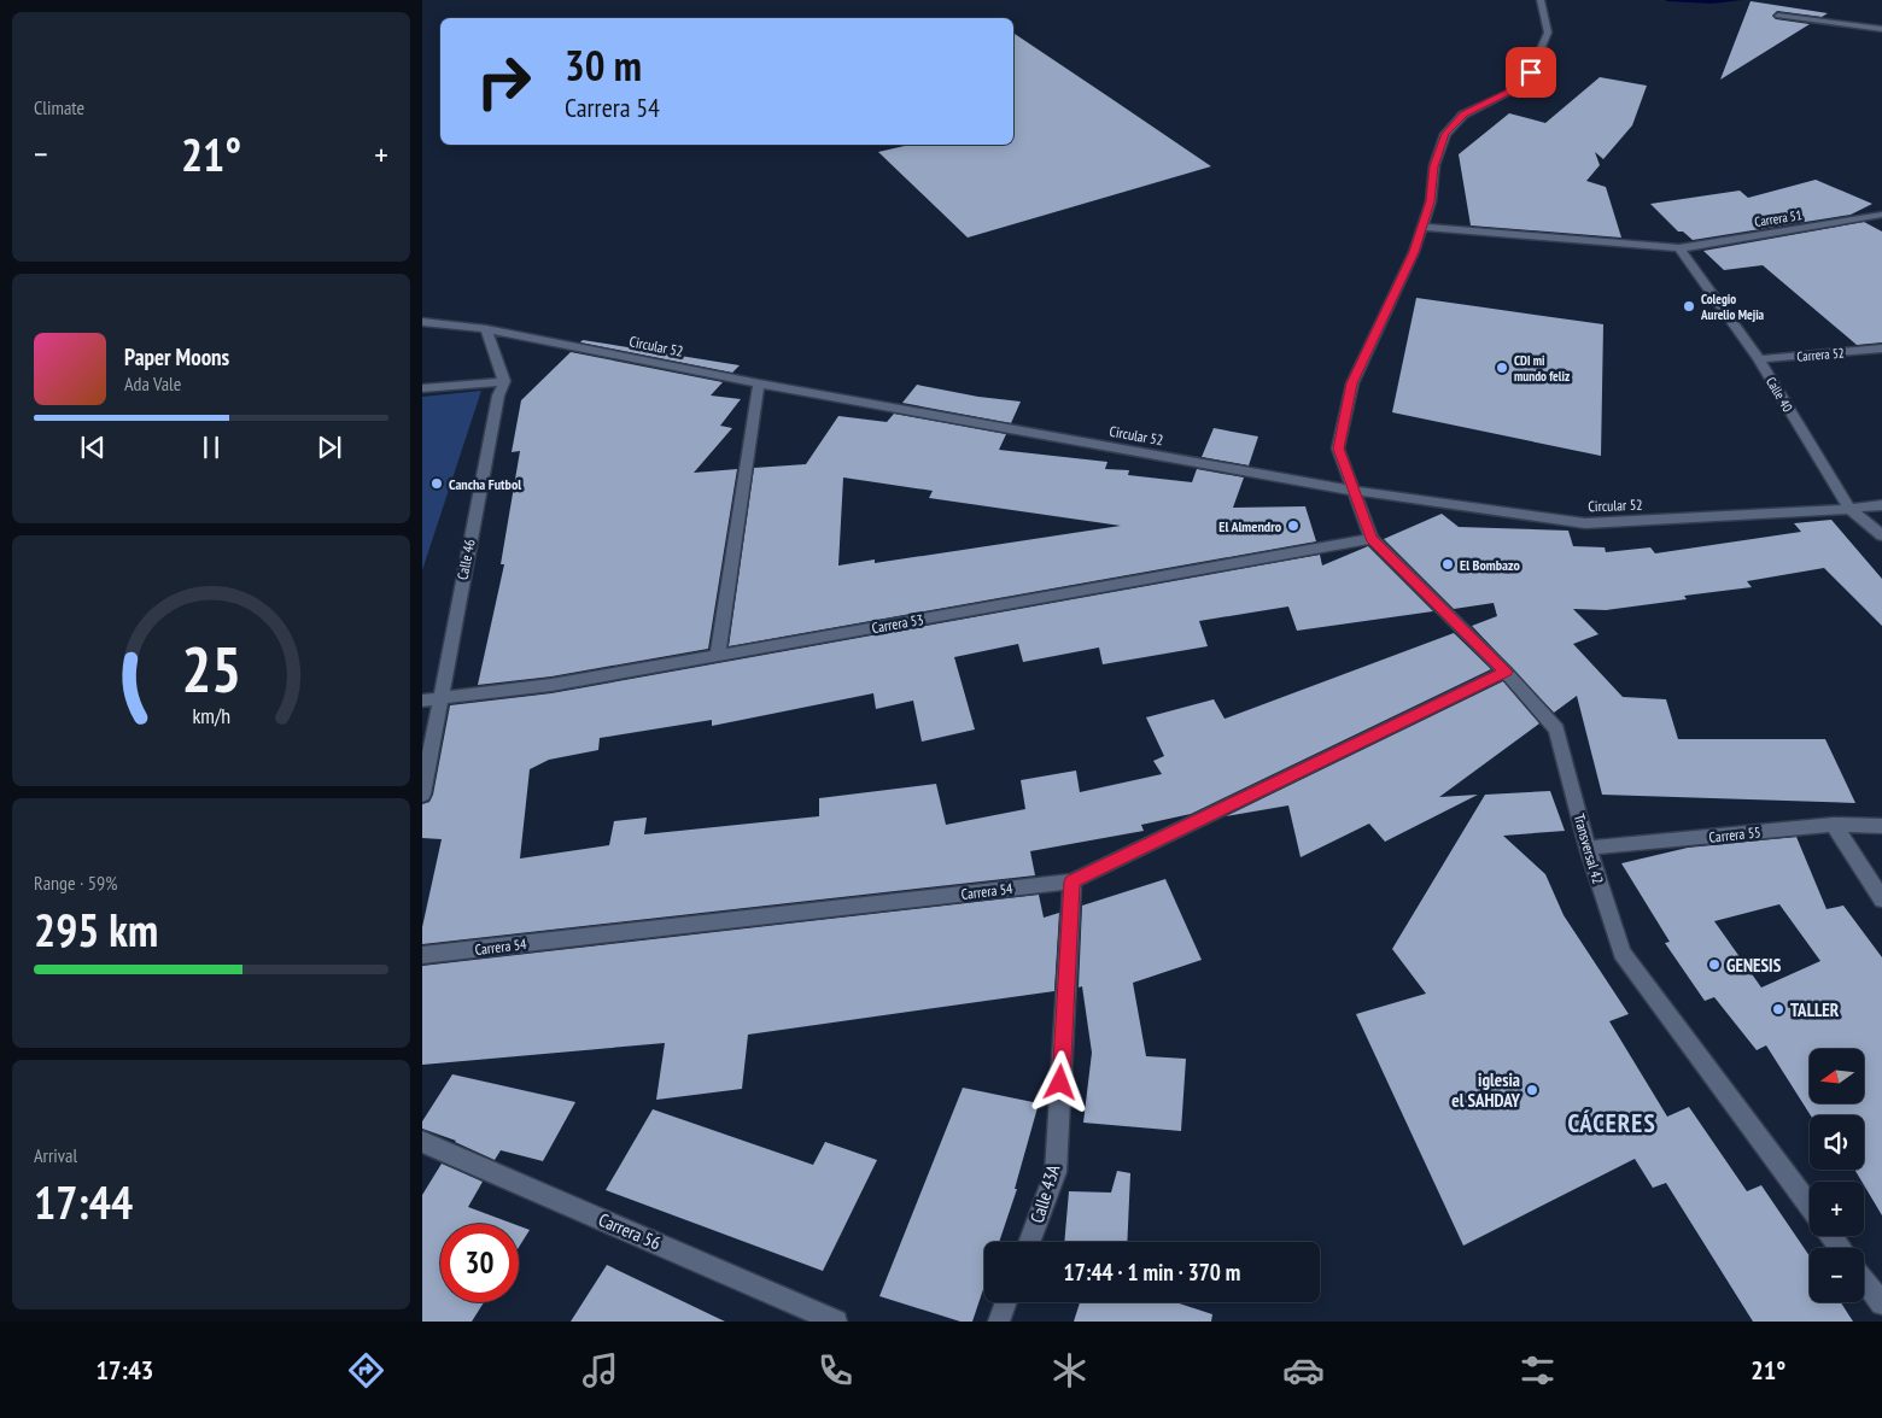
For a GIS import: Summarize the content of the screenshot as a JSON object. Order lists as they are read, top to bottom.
{
  "streets": {
    "street": [
      "Carrera 51",
      "Circular 52",
      "Carrera 52",
      "Calle 40",
      "Calle 46",
      "Carrera 53",
      "Carrera 55",
      "Transversal 42",
      "Carrera 54",
      "Calle 43A",
      "Carrera 56"
    ]
  },
  "crossings": [
    ["Carrera 51", "Calle 40"],
    ["Carrera 51", "Transversal 42"],
    ["Circular 52", "Calle 40"],
    ["Circular 52", "Transversal 42"],
    ["Carrera 52", "Calle 40"],
    ["Calle 46", "Carrera 53"],
    ["Carrera 53", "Transversal 42"],
    ["Carrera 55", "Transversal 42"],
    ["Transversal 42", "Carrera 54"],
    ["Carrera 54", "Calle 43A"]
  ],
  "districts": ["CÁCERES"],
  "places": [
    "Colegio Aurelio Mejia",
    "CDI mi mundo feliz",
    "Cancha Futbol",
    "El Almendro",
    "El Bombazo",
    "GENESIS",
    "TALLER",
    "iglesia el SAHDAY"
  ],
  "north": "left",
  "page": {
    "tile": [
      "Climate",
      ["Range · 59%", "295 km"],
      ["Arrival", "17:44"]
    ],
    "turn": ["30 m", "Carrera 54"],
    "heat": ["−", "21°", "+"],
    "song": ["Paper Moons", "Ada Vale"],
    "map_buttons": ["+", "−"],
    "limit": "30",
    "trip": "17:44 · 1 min · 370 m",
    "tabs": ["17:43", "21°"],
    "gauge": ["25", "km/h"]
  }
}
